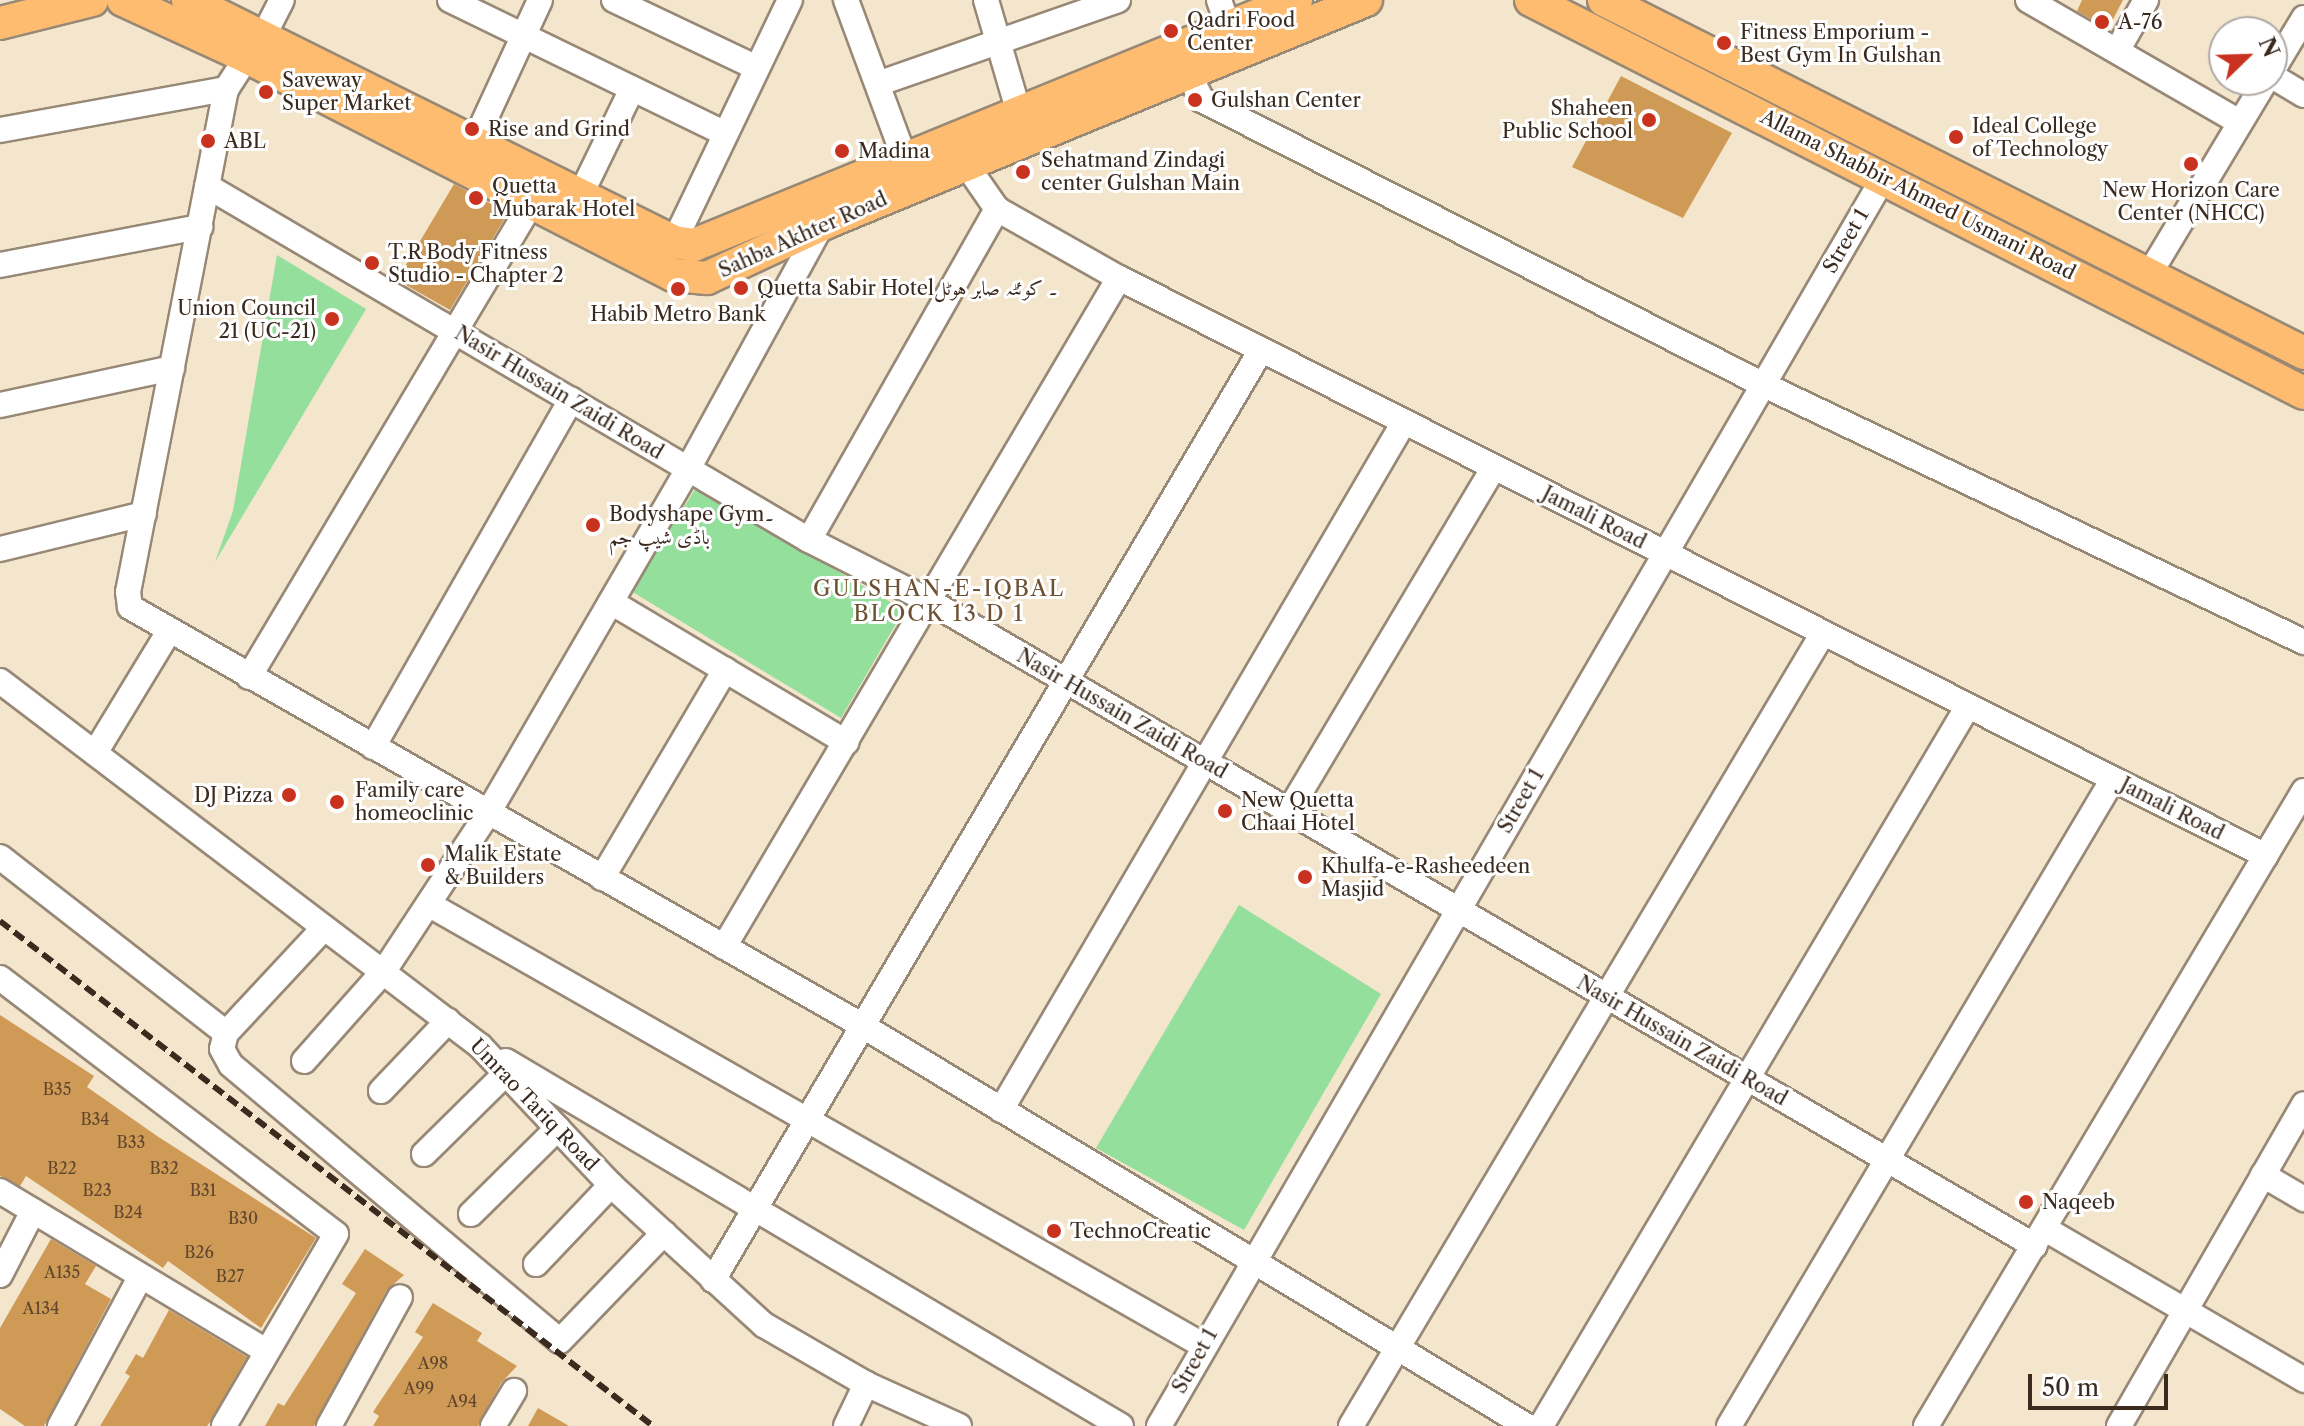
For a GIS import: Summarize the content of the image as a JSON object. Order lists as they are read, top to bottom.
{
  "streets": {
    "main road": ["Allama Shabbir Ahmed Usmani Road", "Sahba Akhter Road"],
    "street": [
      "Street 1",
      "Nasir Hussain Zaidi Road",
      "Jamali Road",
      "Umrao Tariq Road"
    ]
  },
  "crossings": [
    ["Allama Shabbir Ahmed Usmani Road", "Street 1"],
    ["Sahba Akhter Road", "Jamali Road"],
    ["Street 1", "Nasir Hussain Zaidi Road"],
    ["Street 1", "Jamali Road"]
  ],
  "districts": ["GULSHAN-E-IQBAL BLOCK 13 D 1"],
  "places": [
    "A-76",
    "Qadri Food Center",
    "Fitness Emporium - Best Gym In Gulshan",
    "Saveway Super Market",
    "Gulshan Center",
    "Shaheen Public School",
    "Rise and Grind",
    "Ideal College of Technology",
    "ABL",
    "Madina",
    "New Horizon Care Center (NHCC)",
    "Sehatmand Zindagi center Gulshan Main",
    "Quetta Mubarak Hotel",
    "T.R Body Fitness Studio - Chapter 2",
    "Quetta Sabir Hotel۔ کوئٹہ صابر ہوٹل",
    "Habib Metro Bank",
    "Union Council 21 (UC-21)",
    "Bodyshape Gym۔ باڈی شیپ جم",
    "DJ Pizza",
    "Family care homeoclinic",
    "New Quetta Chaai Hotel",
    "Malik Estate & Builders",
    "Khulfa-e-Rasheedeen Masjid",
    "Naqeeb",
    "TechnoCreatic"
  ],
  "house_numbers": [
    "B35",
    "B34",
    "B33",
    "B22",
    "B32",
    "B23",
    "B31",
    "B24",
    "B30",
    "B26",
    "A135",
    "B27",
    "A134",
    "A98",
    "A99",
    "A94"
  ],
  "scale_bar": "50 m",
  "north": "top right"
}
